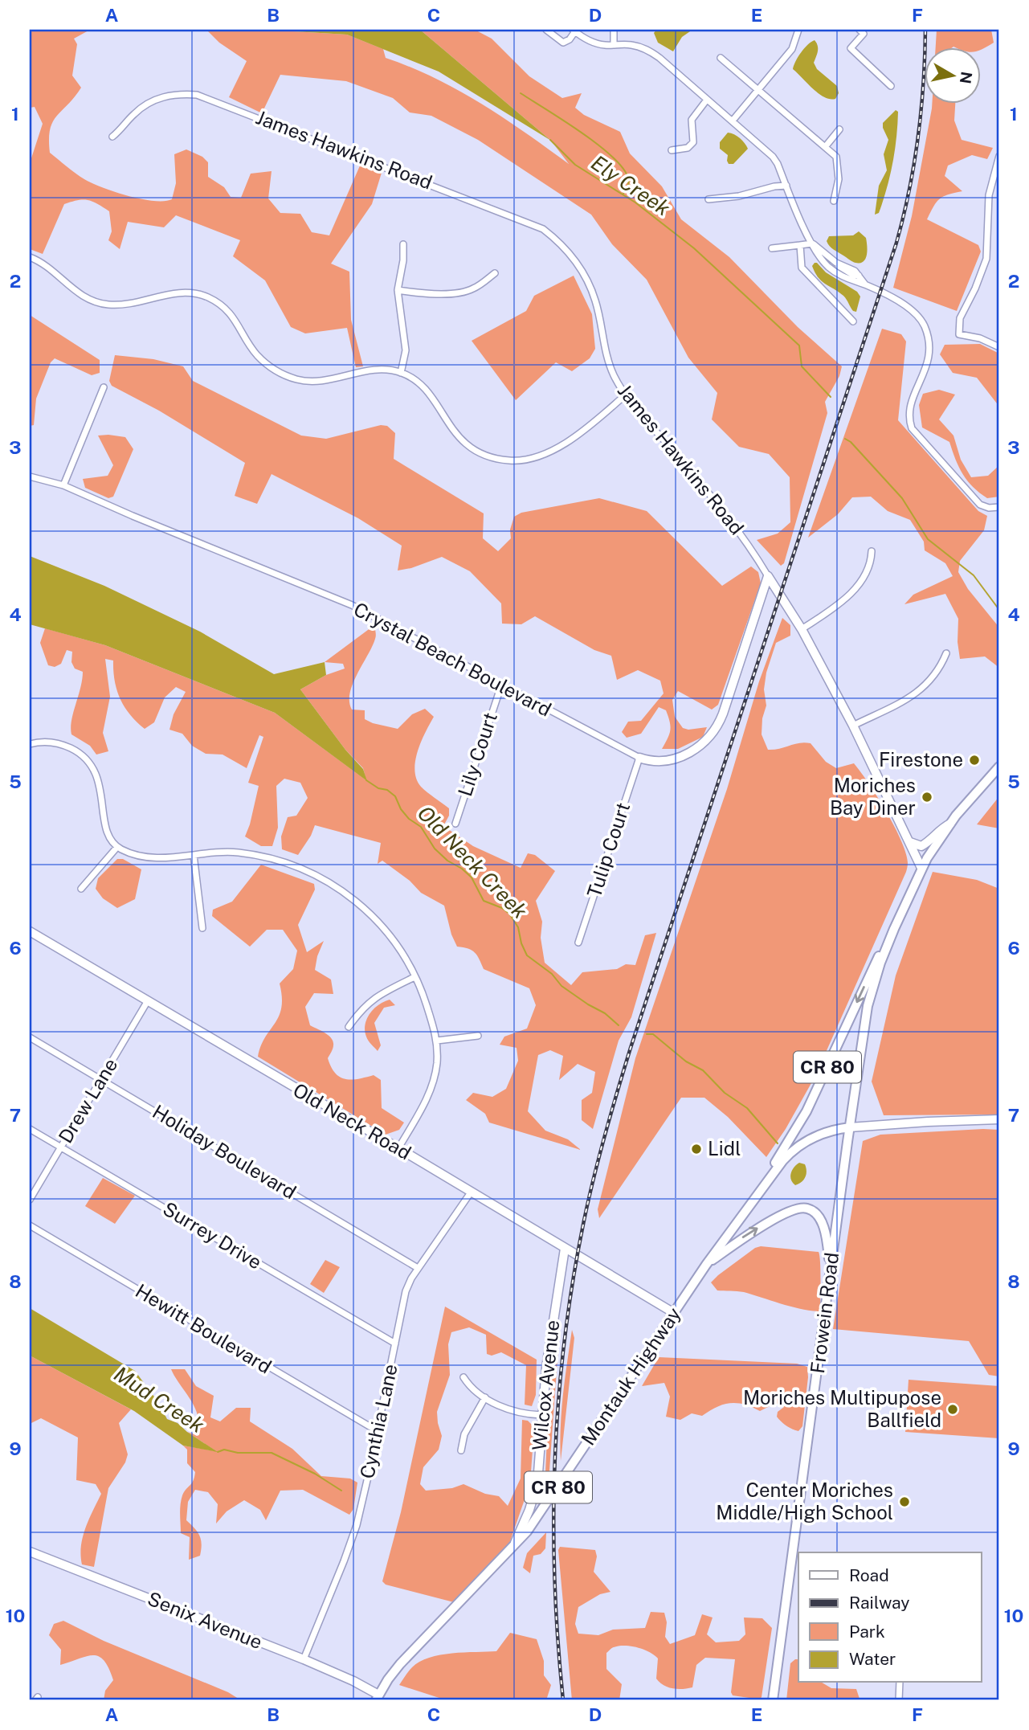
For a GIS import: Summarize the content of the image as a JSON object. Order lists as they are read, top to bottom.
{
  "streets": {
    "main road": ["CR 80", "Frowein Road", "Montauk Highway"],
    "street": [
      "James Hawkins Road",
      "Crystal Beach Boulevard",
      "Lily Court",
      "Tulip Court",
      "Drew Lane",
      "Old Neck Road",
      "Holiday Boulevard",
      "Surrey Drive",
      "Hewitt Boulevard",
      "Wilcox Avenue",
      "Cynthia Lane",
      "Senix Avenue"
    ]
  },
  "crossings": [
    ["James Hawkins Road", "Crystal Beach Boulevard"],
    ["James Hawkins Road", "CR 80"],
    ["Crystal Beach Boulevard", "Lily Court"],
    ["Crystal Beach Boulevard", "Tulip Court"],
    ["CR 80", "Frowein Road"],
    ["CR 80", "Montauk Highway"],
    ["Drew Lane", "Old Neck Road"],
    ["Drew Lane", "Holiday Boulevard"],
    ["Drew Lane", "Surrey Drive"],
    ["Old Neck Road", "Montauk Highway"],
    ["Old Neck Road", "Wilcox Avenue"],
    ["Old Neck Road", "Cynthia Lane"],
    ["Holiday Boulevard", "Cynthia Lane"],
    ["Surrey Drive", "Cynthia Lane"],
    ["Frowein Road", "Montauk Highway"],
    ["Hewitt Boulevard", "Cynthia Lane"],
    ["Montauk Highway", "Wilcox Avenue"],
    ["Montauk Highway", "Senix Avenue"],
    ["Cynthia Lane", "Senix Avenue"]
  ],
  "water": ["Ely Creek", "Old Neck Creek", "Mud Creek"],
  "places": [
    "Firestone",
    "Moriches Bay Diner",
    "Lidl",
    "Moriches Multipupose Ballfield",
    "Center Moriches Middle/High School"
  ],
  "legend": [
    "Road",
    "Railway",
    "Park",
    "Water"
  ],
  "north": "right",
  "grid": {
    "columns": [
      "A",
      "B",
      "C",
      "D",
      "E",
      "F"
    ],
    "rows": [
      "1",
      "2",
      "3",
      "4",
      "5",
      "6",
      "7",
      "8",
      "9",
      "10"
    ]
  }
}
